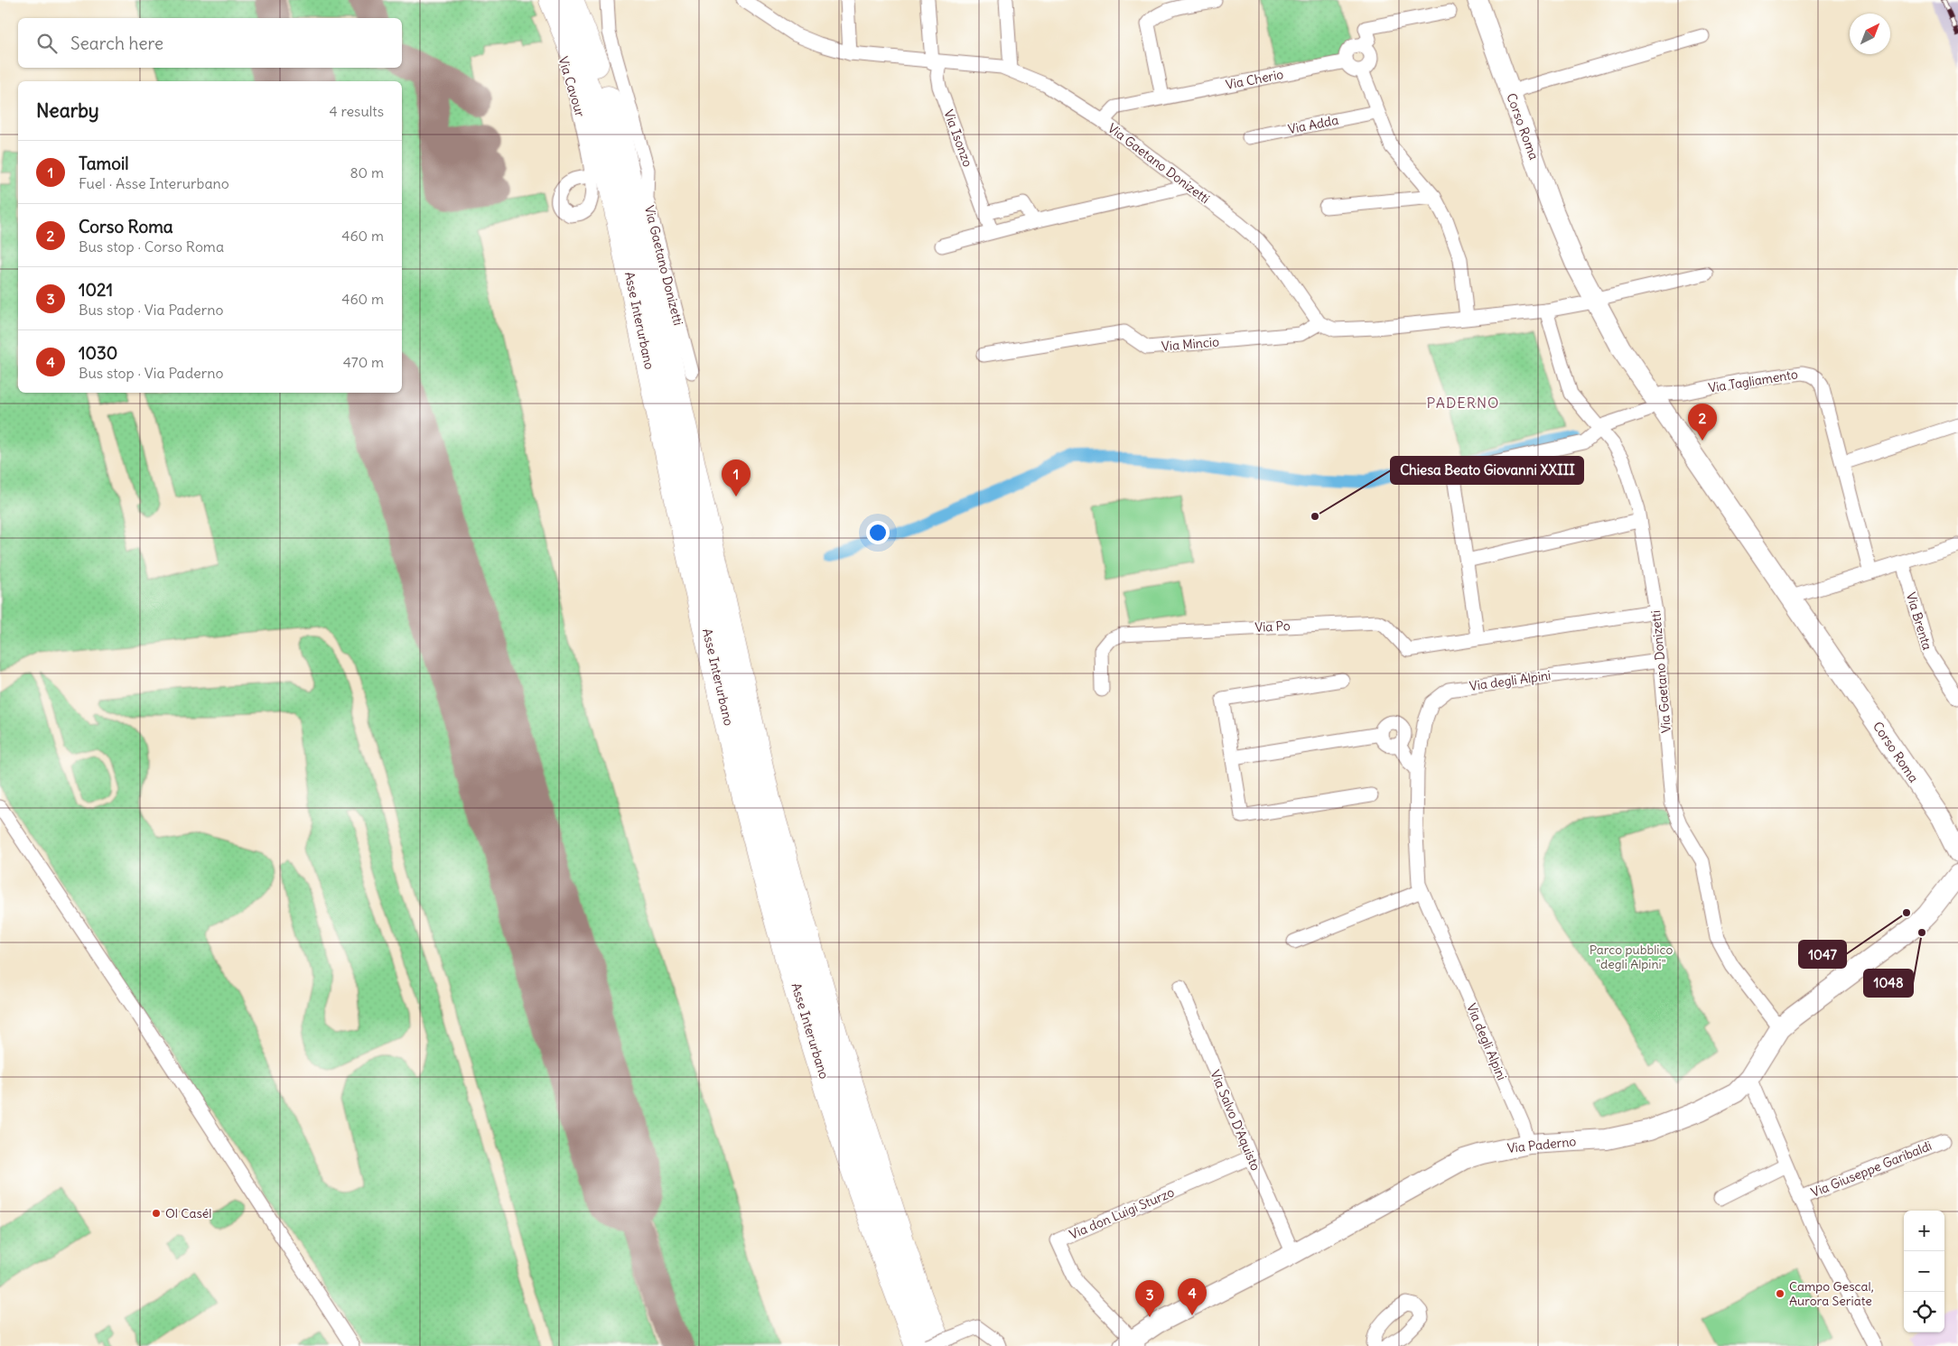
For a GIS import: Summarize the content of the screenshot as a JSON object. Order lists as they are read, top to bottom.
{
  "streets": {
    "highway": ["Asse Interurbano"],
    "street": [
      "Via Cherio",
      "Via Cavour",
      "Via Adda",
      "Corso Roma",
      "Via Isonzo",
      "Via Gaetano Donizetti",
      "Via Mincio",
      "Via Tagliamento",
      "Via Brenta",
      "Via Po",
      "Via degli Alpini",
      "Via Salvo D'Aquisto",
      "Via Paderno",
      "Via Giuseppe Garibaldi",
      "Via don Luigi Sturzo"
    ]
  },
  "crossings": [
    ["Via Cherio", "Via Gaetano Donizetti"],
    ["Corso Roma", "Via Tagliamento"],
    ["Via Isonzo", "Via Gaetano Donizetti"],
    ["Via Gaetano Donizetti", "Via Mincio"],
    ["Via Gaetano Donizetti", "Via Tagliamento"],
    ["Via Gaetano Donizetti", "Via Po"],
    ["Via Gaetano Donizetti", "Via degli Alpini"],
    ["Via Gaetano Donizetti", "Via Paderno"],
    ["Via degli Alpini", "Via Paderno"],
    ["Via Salvo D'Aquisto", "Via Paderno"],
    ["Via Salvo D'Aquisto", "Via don Luigi Sturzo"],
    ["Via Paderno", "Via Giuseppe Garibaldi"],
    ["Via Paderno", "Via don Luigi Sturzo"]
  ],
  "districts": ["PADERNO"],
  "parks": ["Parco pubblico \"degli Alpini\""],
  "places": [
    "Chiesa Beato Giovanni XXIII",
    "1047",
    "1048",
    "Ol Casél",
    "Campo Gescal, Aurora Seriate"
  ],
  "north": "top right",
  "page": {
    "search": "Search here",
    "heading": ["Nearby", "4 results"],
    "list": [
      {
        "mark": "1",
        "name": "Tamoil",
        "note": "Fuel · Asse Interurbano",
        "value": "80 m"
      },
      {
        "mark": "2",
        "name": "Corso Roma",
        "note": "Bus stop · Corso Roma",
        "value": "460 m"
      },
      {
        "mark": "3",
        "name": "1021",
        "note": "Bus stop · Via Paderno",
        "value": "460 m"
      },
      {
        "mark": "4",
        "name": "1030",
        "note": "Bus stop · Via Paderno",
        "value": "470 m"
      }
    ],
    "pins": [
      "2",
      "1",
      "4",
      "3"
    ],
    "map_buttons": ["+", "−"]
  }
}
